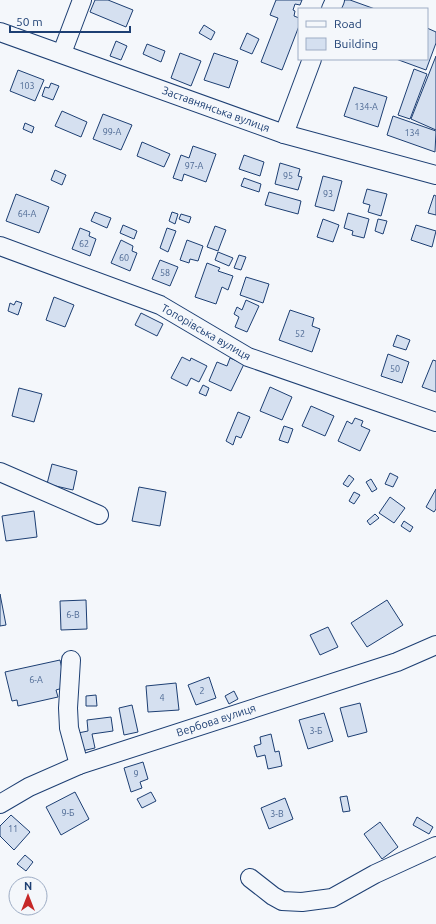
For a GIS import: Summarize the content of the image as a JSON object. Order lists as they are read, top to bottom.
{
  "streets": {
    "street": ["Заставнянська вулиця", "Топорівська вулиця", "Вербова вулиця"]
  },
  "house_numbers": [
    "103",
    "134-А",
    "99-А",
    "134",
    "97-А",
    "95",
    "93",
    "64-А",
    "62",
    "60",
    "58",
    "52",
    "50",
    "6-В",
    "6-А",
    "2",
    "4",
    "3-Б",
    "9",
    "9-Б",
    "3-В",
    "11"
  ],
  "legend": ["Road", "Building"],
  "scale_bar": "50 m",
  "north": "top"
}
